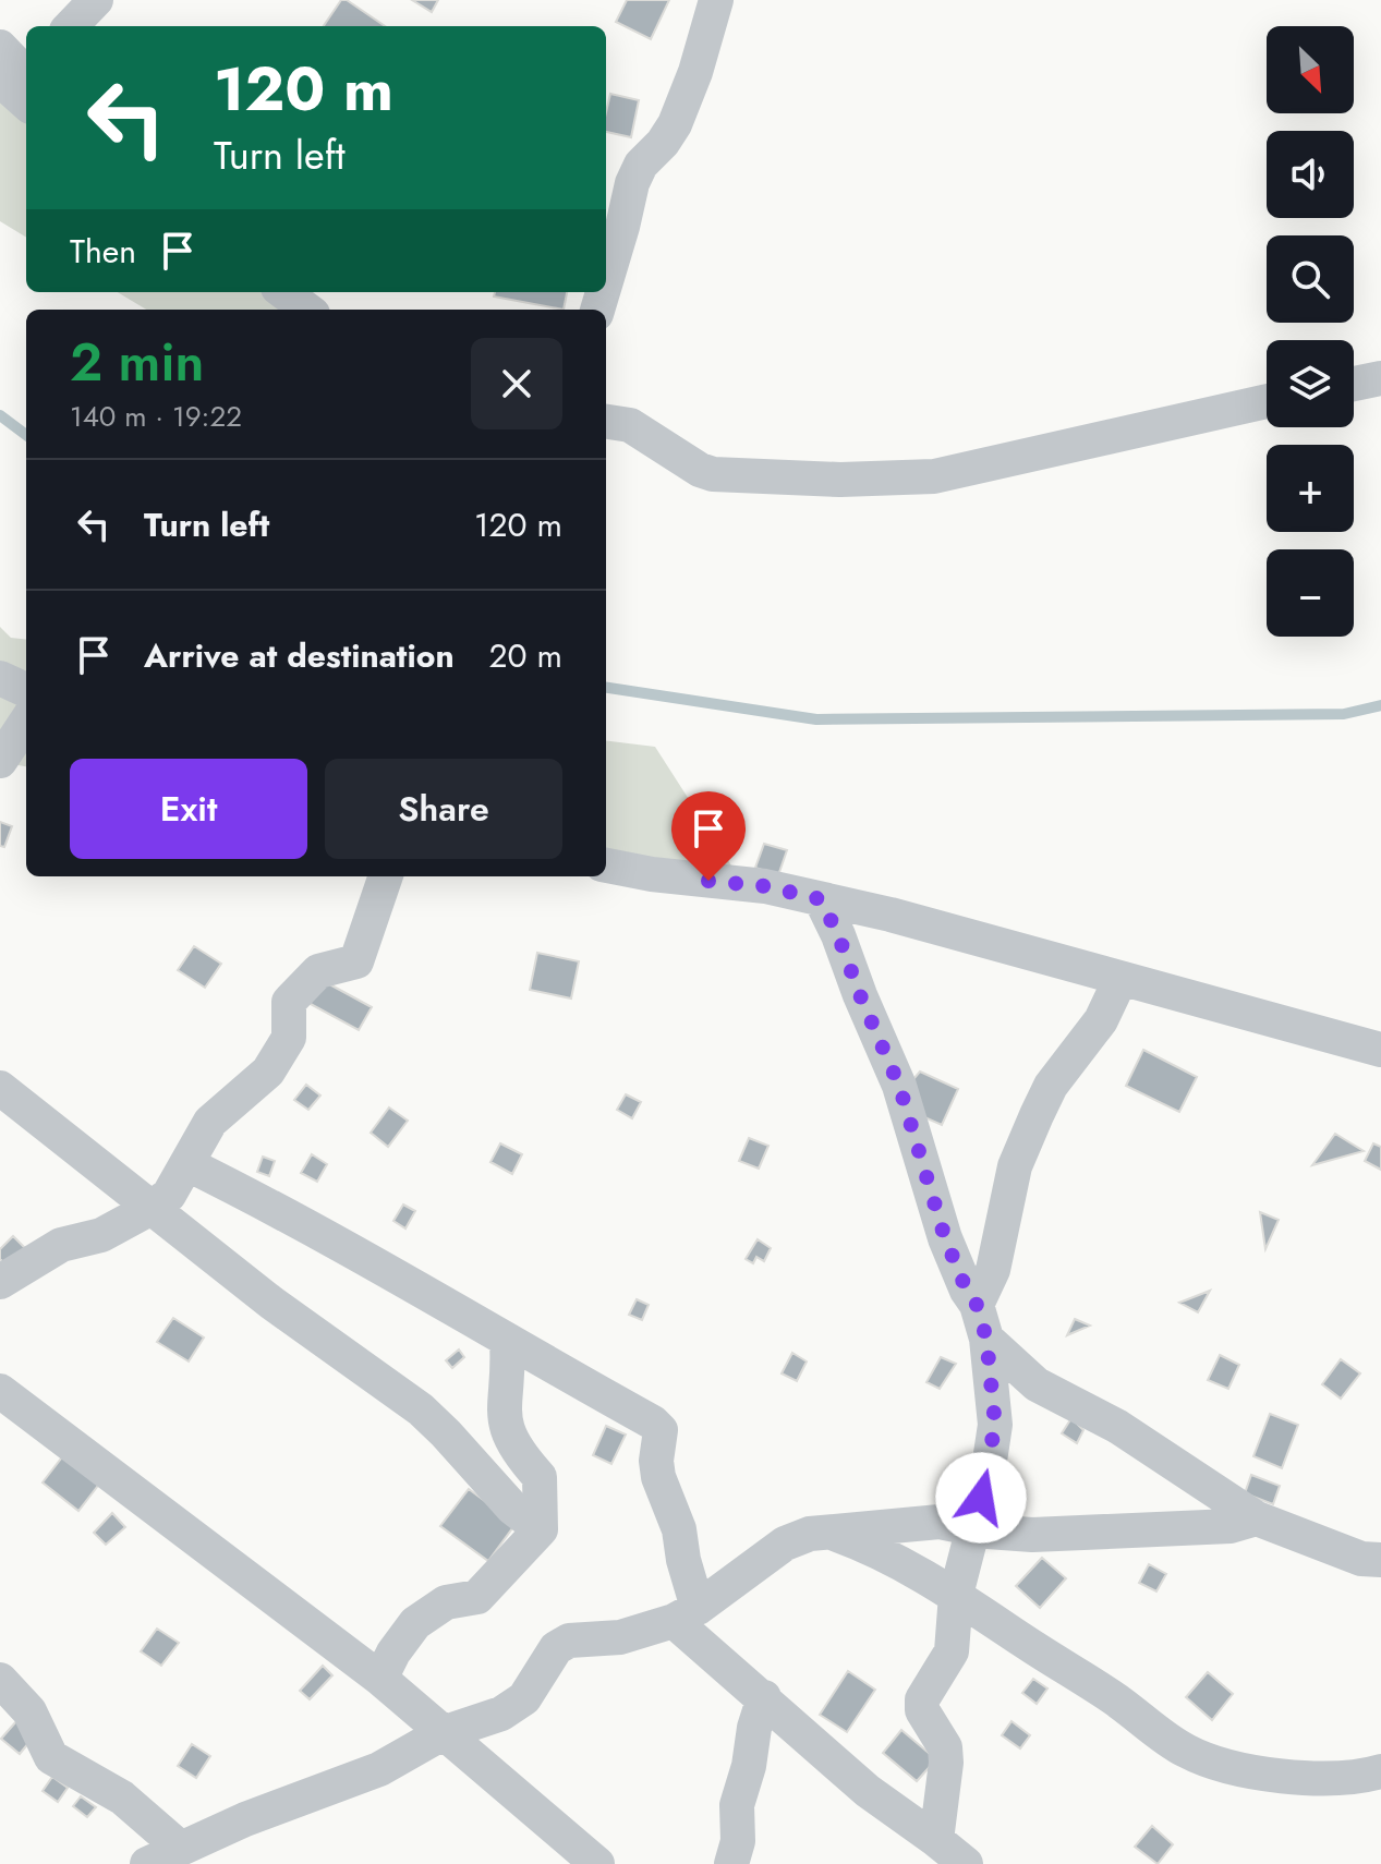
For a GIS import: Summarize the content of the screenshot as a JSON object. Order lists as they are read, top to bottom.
{
  "north": "bottom right",
  "page": {
    "map_buttons": ["+", "−"],
    "turn": ["120 m", "Turn left"],
    "then": "Then",
    "heading": ["2 min", "140 m · 19:22"],
    "list": [
      {
        "name": "Turn left",
        "value": "120 m"
      },
      {
        "name": "Arrive at destination",
        "value": "20 m"
      }
    ],
    "buttons": ["Exit", "Share"]
  }
}
